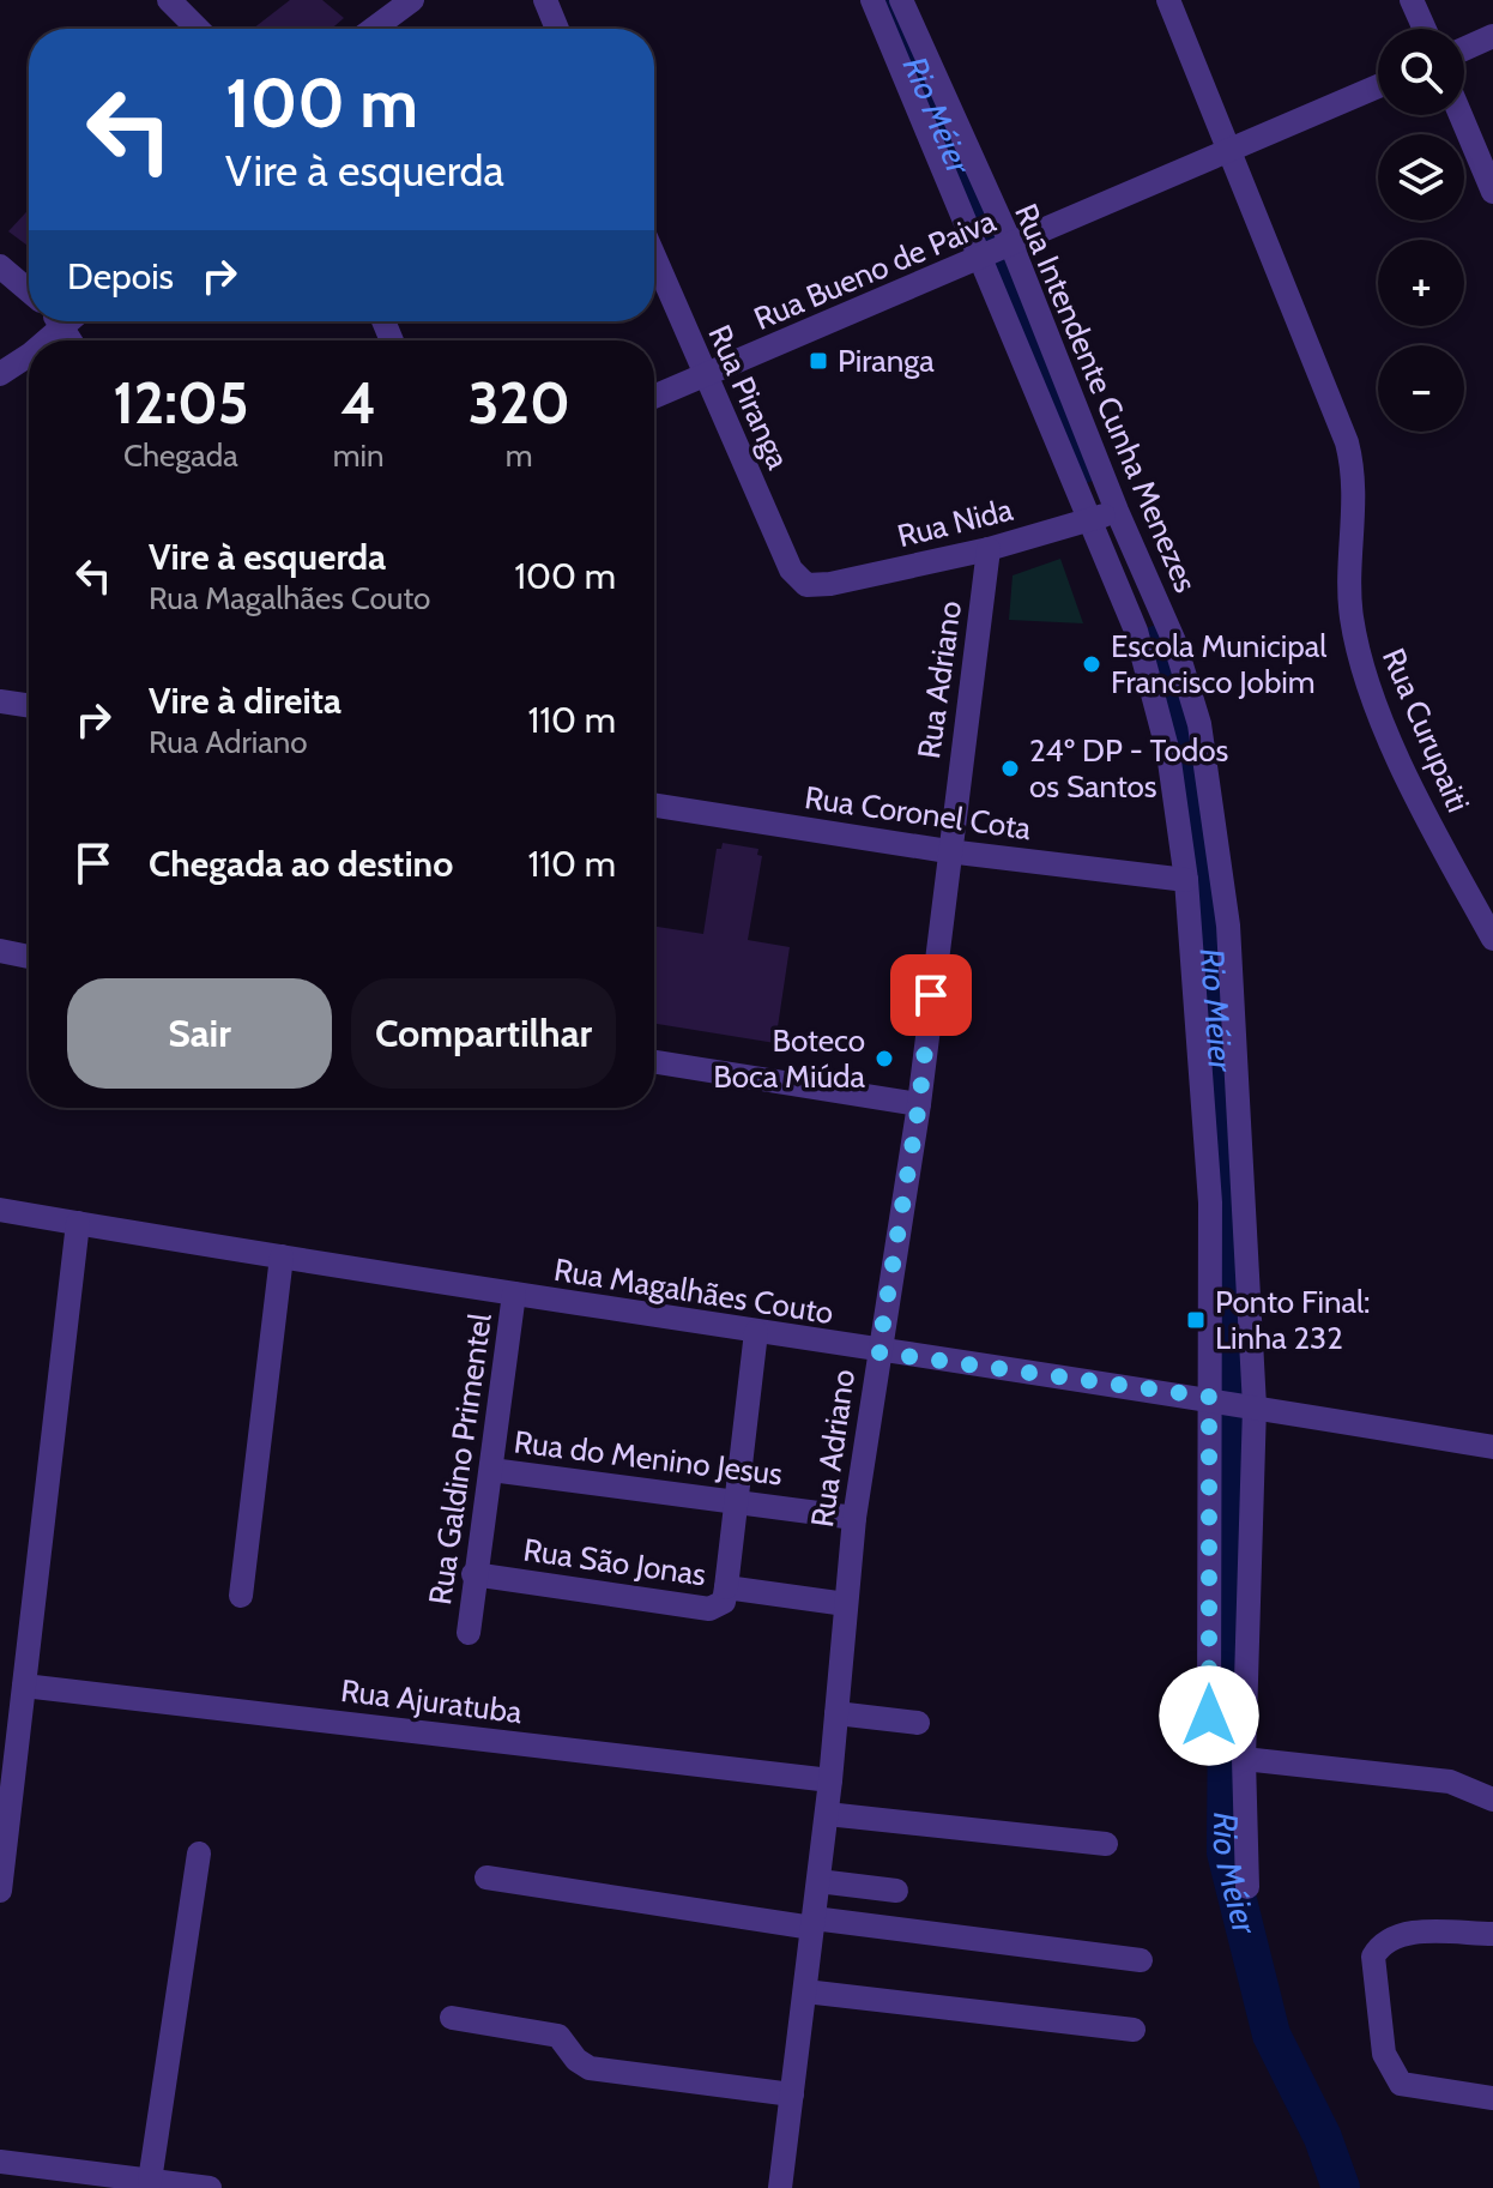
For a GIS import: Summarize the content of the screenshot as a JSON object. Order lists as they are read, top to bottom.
{
  "streets": {
    "street": [
      "Rua Bueno de Paiva",
      "Rua Piranga",
      "Rua Intendente Cunha Menezes",
      "Rua Nida",
      "Rua Adriano",
      "Rua Curupaiti",
      "Rua Coronel Cota",
      "Rua Magalhães Couto",
      "Rua do Menino Jesus",
      "Rua Galdino Primentel",
      "Rua São Jonas",
      "Rua Ajuratuba"
    ]
  },
  "crossings": [
    ["Rua Bueno de Paiva", "Rua Piranga"],
    ["Rua Bueno de Paiva", "Rua Intendente Cunha Menezes"],
    ["Rua Bueno de Paiva", "Rua Curupaiti"],
    ["Rua Piranga", "Rua Nida"],
    ["Rua Intendente Cunha Menezes", "Rua Nida"],
    ["Rua Intendente Cunha Menezes", "Rua Coronel Cota"],
    ["Rua Intendente Cunha Menezes", "Rua Magalhães Couto"],
    ["Rua Nida", "Rua Adriano"],
    ["Rua Adriano", "Rua Coronel Cota"],
    ["Rua Adriano", "Rua Magalhães Couto"],
    ["Rua Adriano", "Rua do Menino Jesus"],
    ["Rua Adriano", "Rua São Jonas"],
    ["Rua Adriano", "Rua Ajuratuba"],
    ["Rua Magalhães Couto", "Rua Galdino Primentel"],
    ["Rua do Menino Jesus", "Rua Galdino Primentel"],
    ["Rua Galdino Primentel", "Rua São Jonas"]
  ],
  "water": ["Rio Méier"],
  "places": {
    "transit": ["Piranga", "Ponto Final: Linha 232"],
    "other": ["Escola Municipal Francisco Jobim", "24º DP - Todos os Santos", "Boteco Boca Miúda"]
  },
  "page": {
    "map_buttons": ["+", "−"],
    "turn": ["100 m", "Vire à esquerda"],
    "then": "Depois",
    "eta": [
      "12:05",
      "Chegada",
      "4",
      "min",
      "320",
      "m"
    ],
    "list": [
      {
        "name": "Vire à esquerda",
        "note": "Rua Magalhães Couto",
        "value": "100 m"
      },
      {
        "name": "Vire à direita",
        "note": "Rua Adriano",
        "value": "110 m"
      },
      {
        "name": "Chegada ao destino",
        "value": "110 m"
      }
    ],
    "buttons": ["Sair", "Compartilhar"]
  }
}
